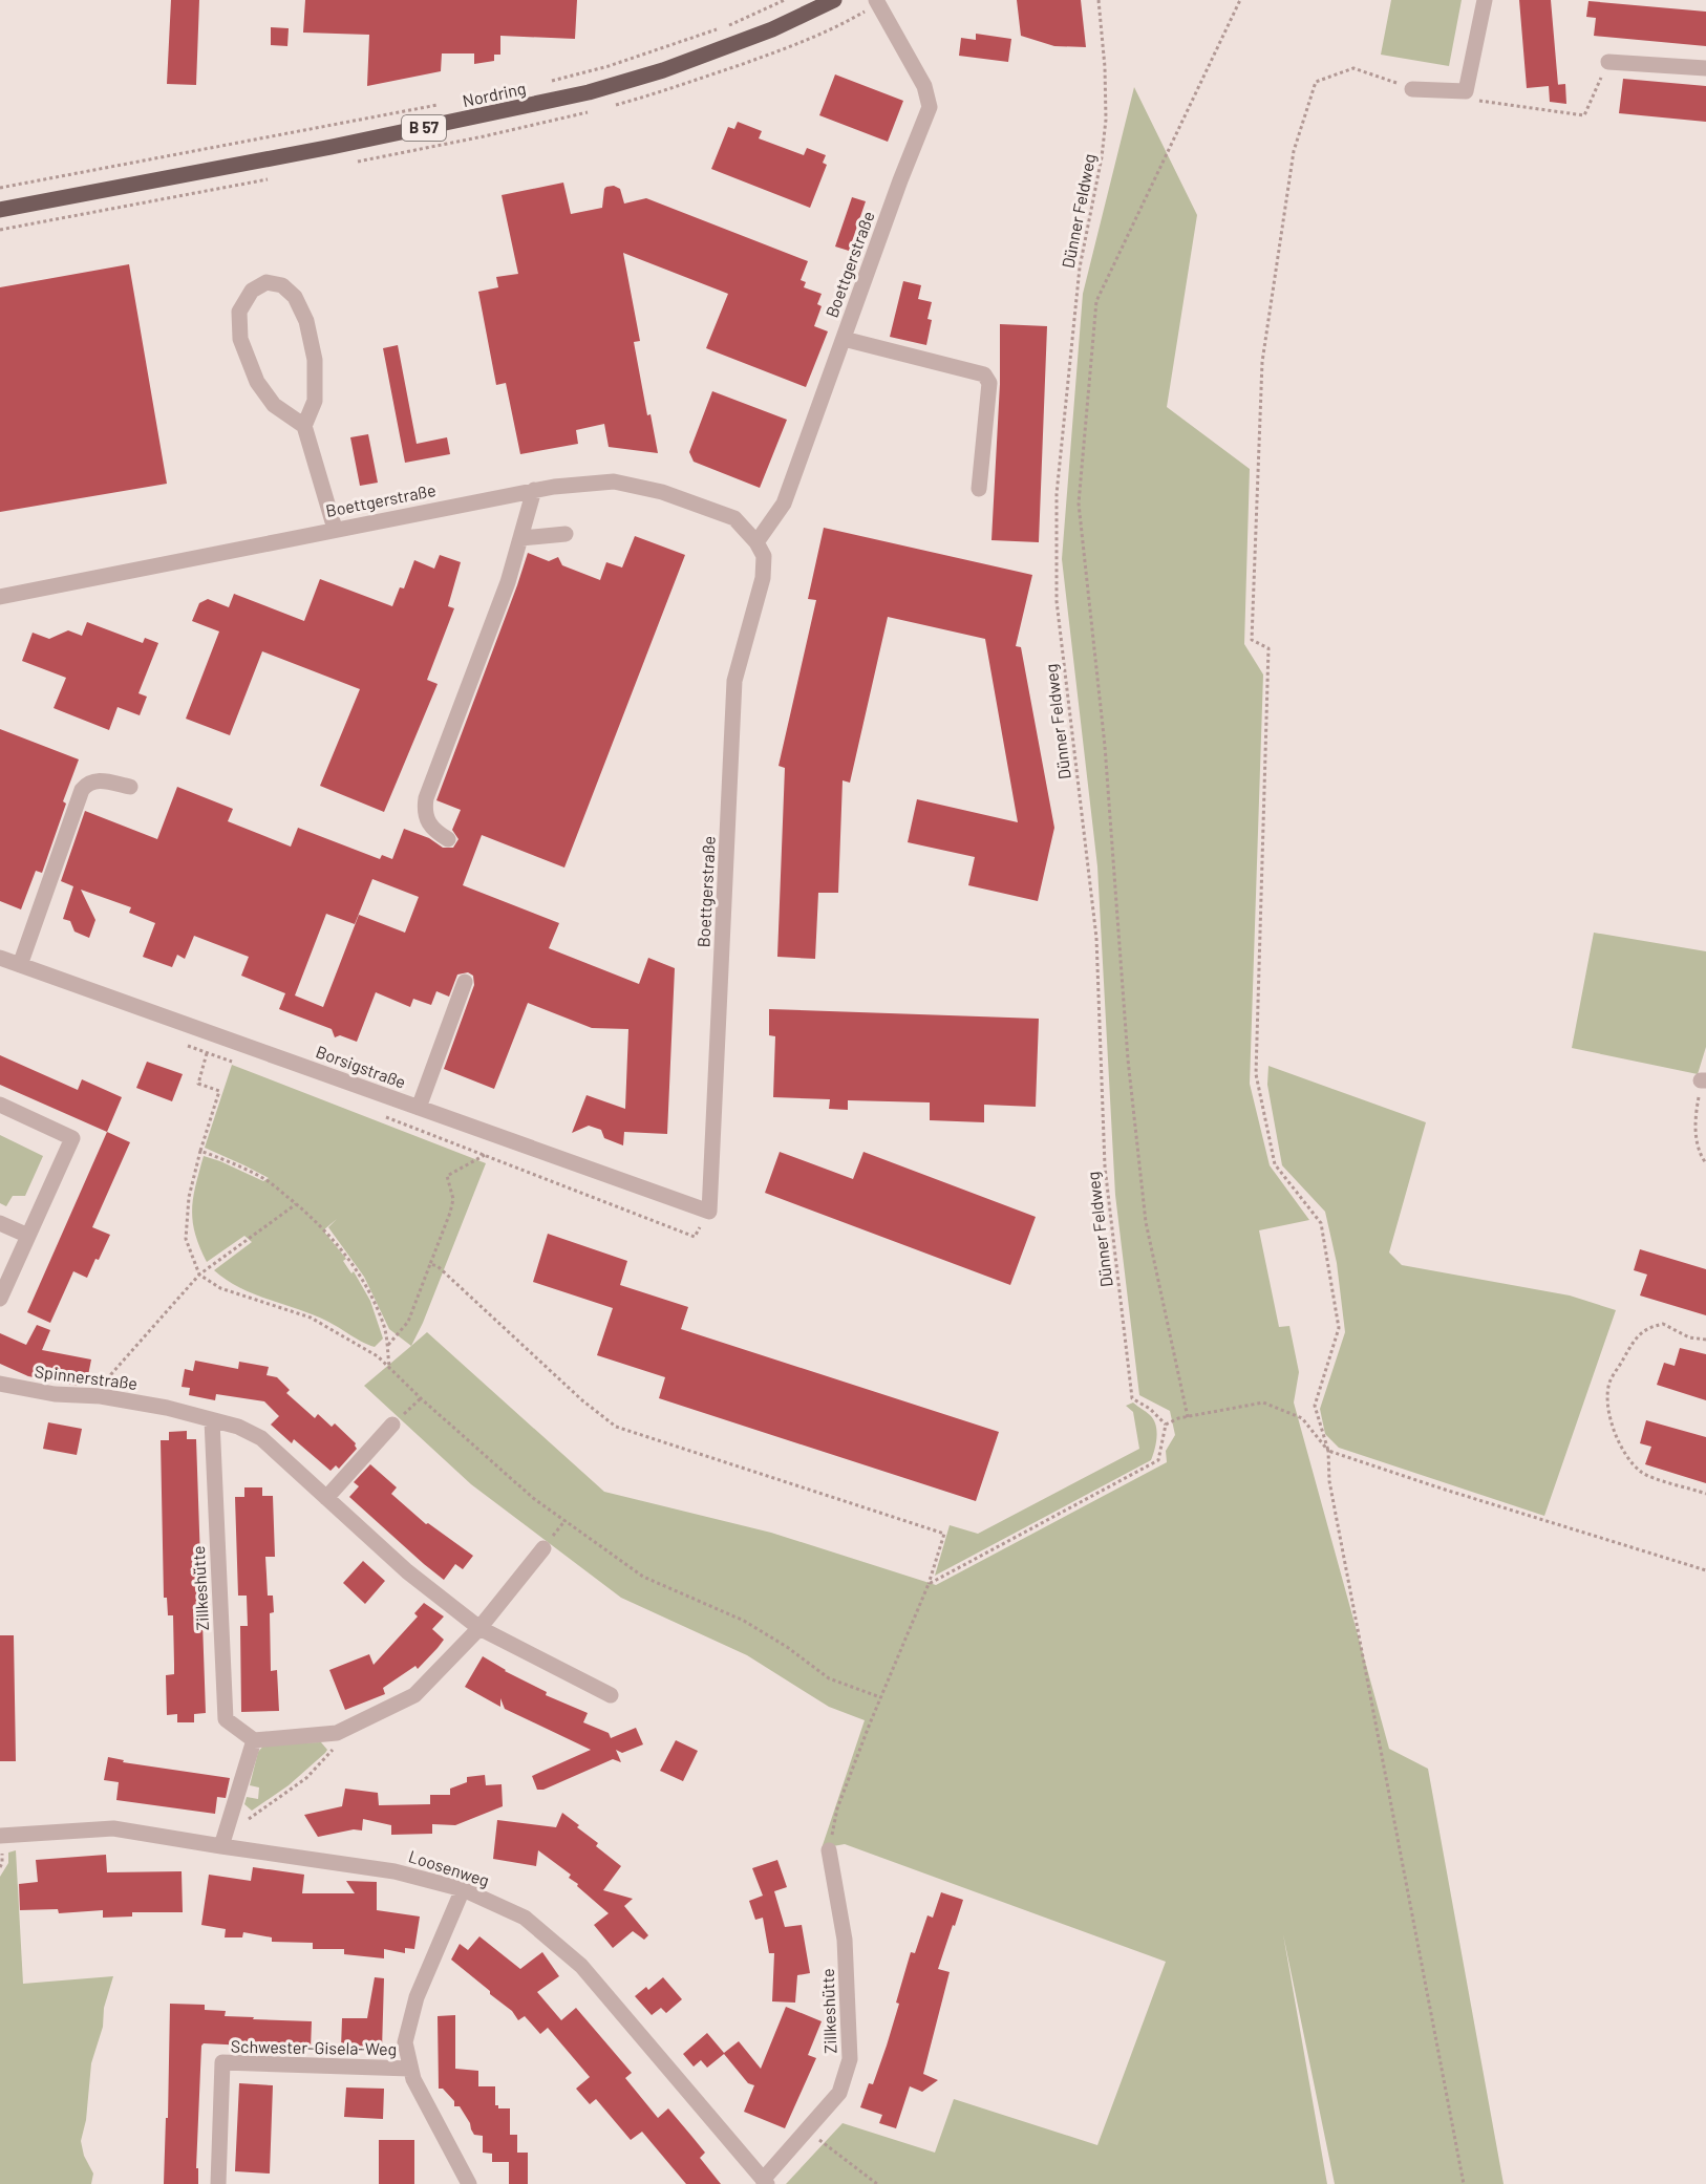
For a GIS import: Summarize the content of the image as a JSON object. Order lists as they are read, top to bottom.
{
  "streets": {
    "main road": ["Nordring", "B 57"],
    "street": [
      "Boettgerstraße",
      "Borsigstraße",
      "Spinnerstraße",
      "Zillkeshütte",
      "Loosenweg",
      "Schwester-Gisela-Weg"
    ],
    "path": ["Dünner Feldweg"]
  },
  "crossings": [
    ["Boettgerstraße", "Borsigstraße"],
    ["Spinnerstraße", "Zillkeshütte"],
    ["Zillkeshütte", "Loosenweg"]
  ]
}
